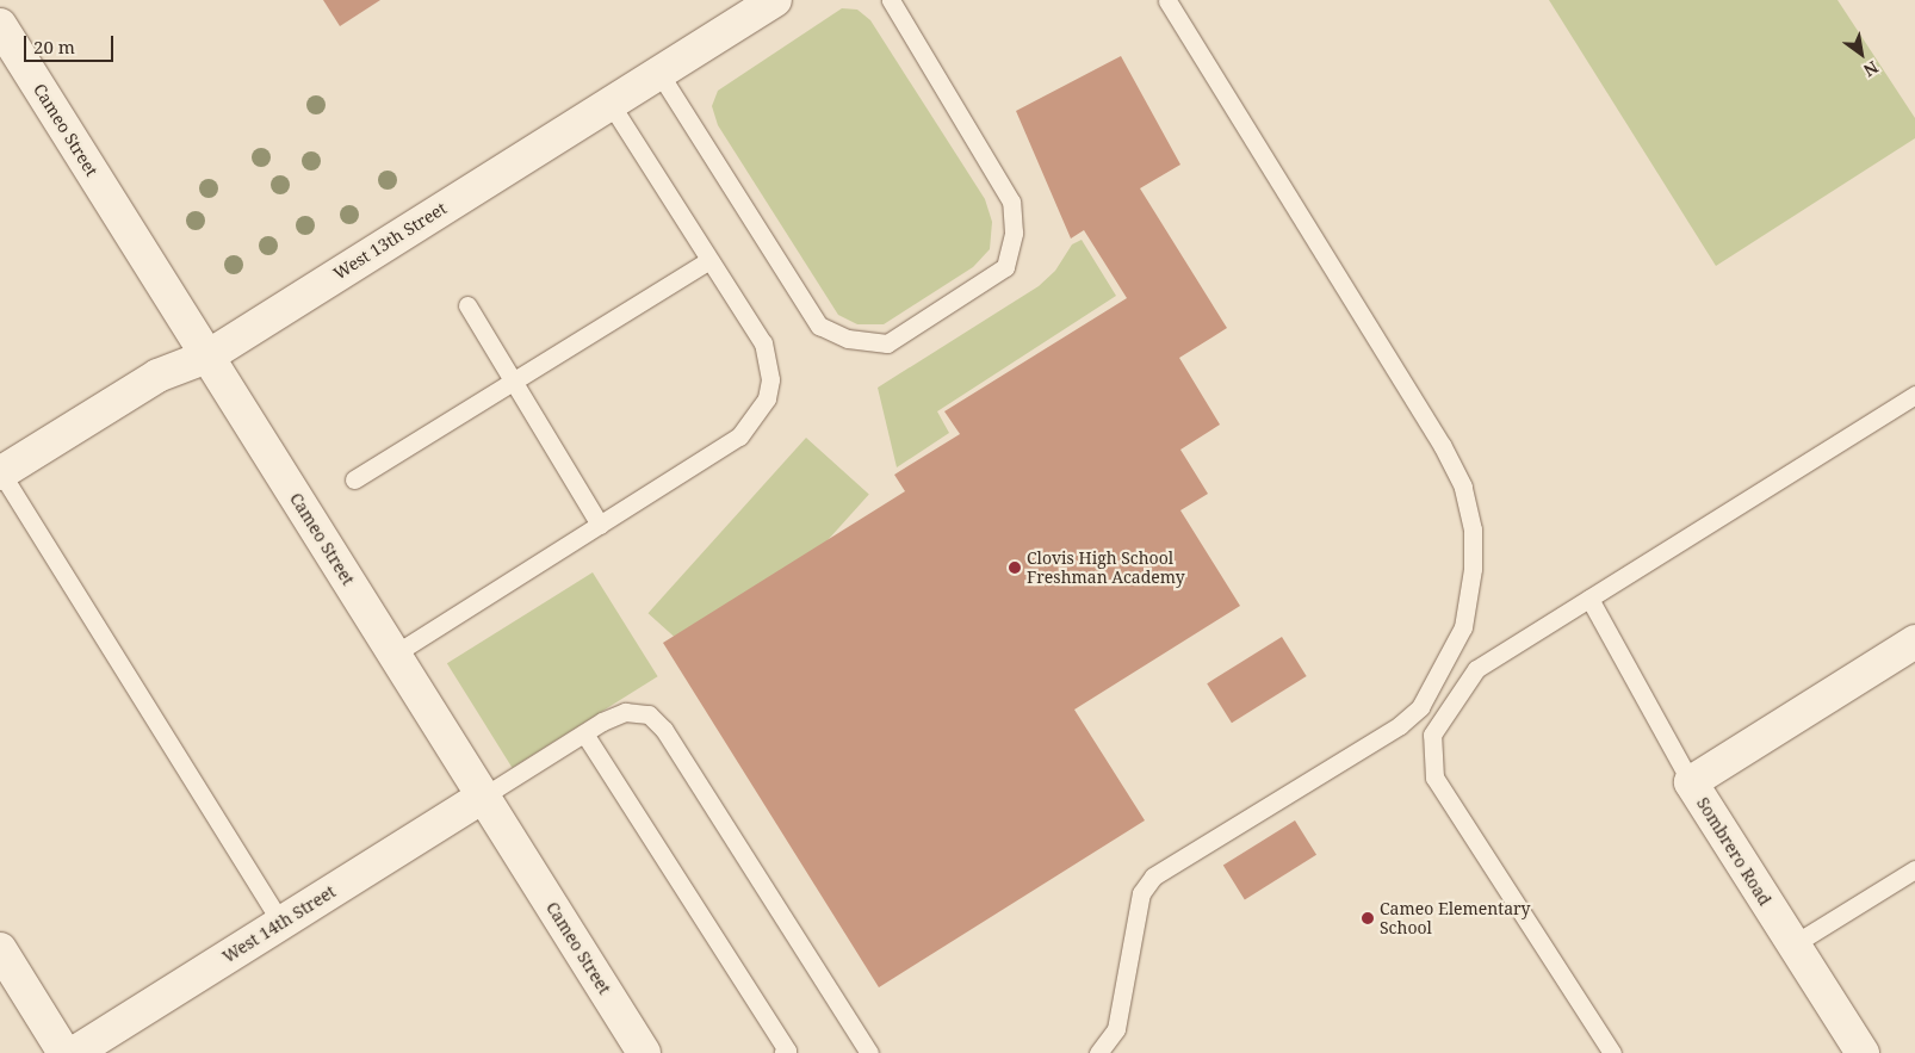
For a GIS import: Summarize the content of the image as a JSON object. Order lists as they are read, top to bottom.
{
  "streets": {
    "street": [
      "Cameo Street",
      "West 13th Street",
      "Sombrero Road",
      "West 14th Street"
    ]
  },
  "crossings": [
    ["Cameo Street", "West 13th Street"],
    ["Cameo Street", "West 14th Street"]
  ],
  "places": ["Clovis High School Freshman Academy", "Cameo Elementary School"],
  "scale_bar": "20 m",
  "north": "bottom right"
}
